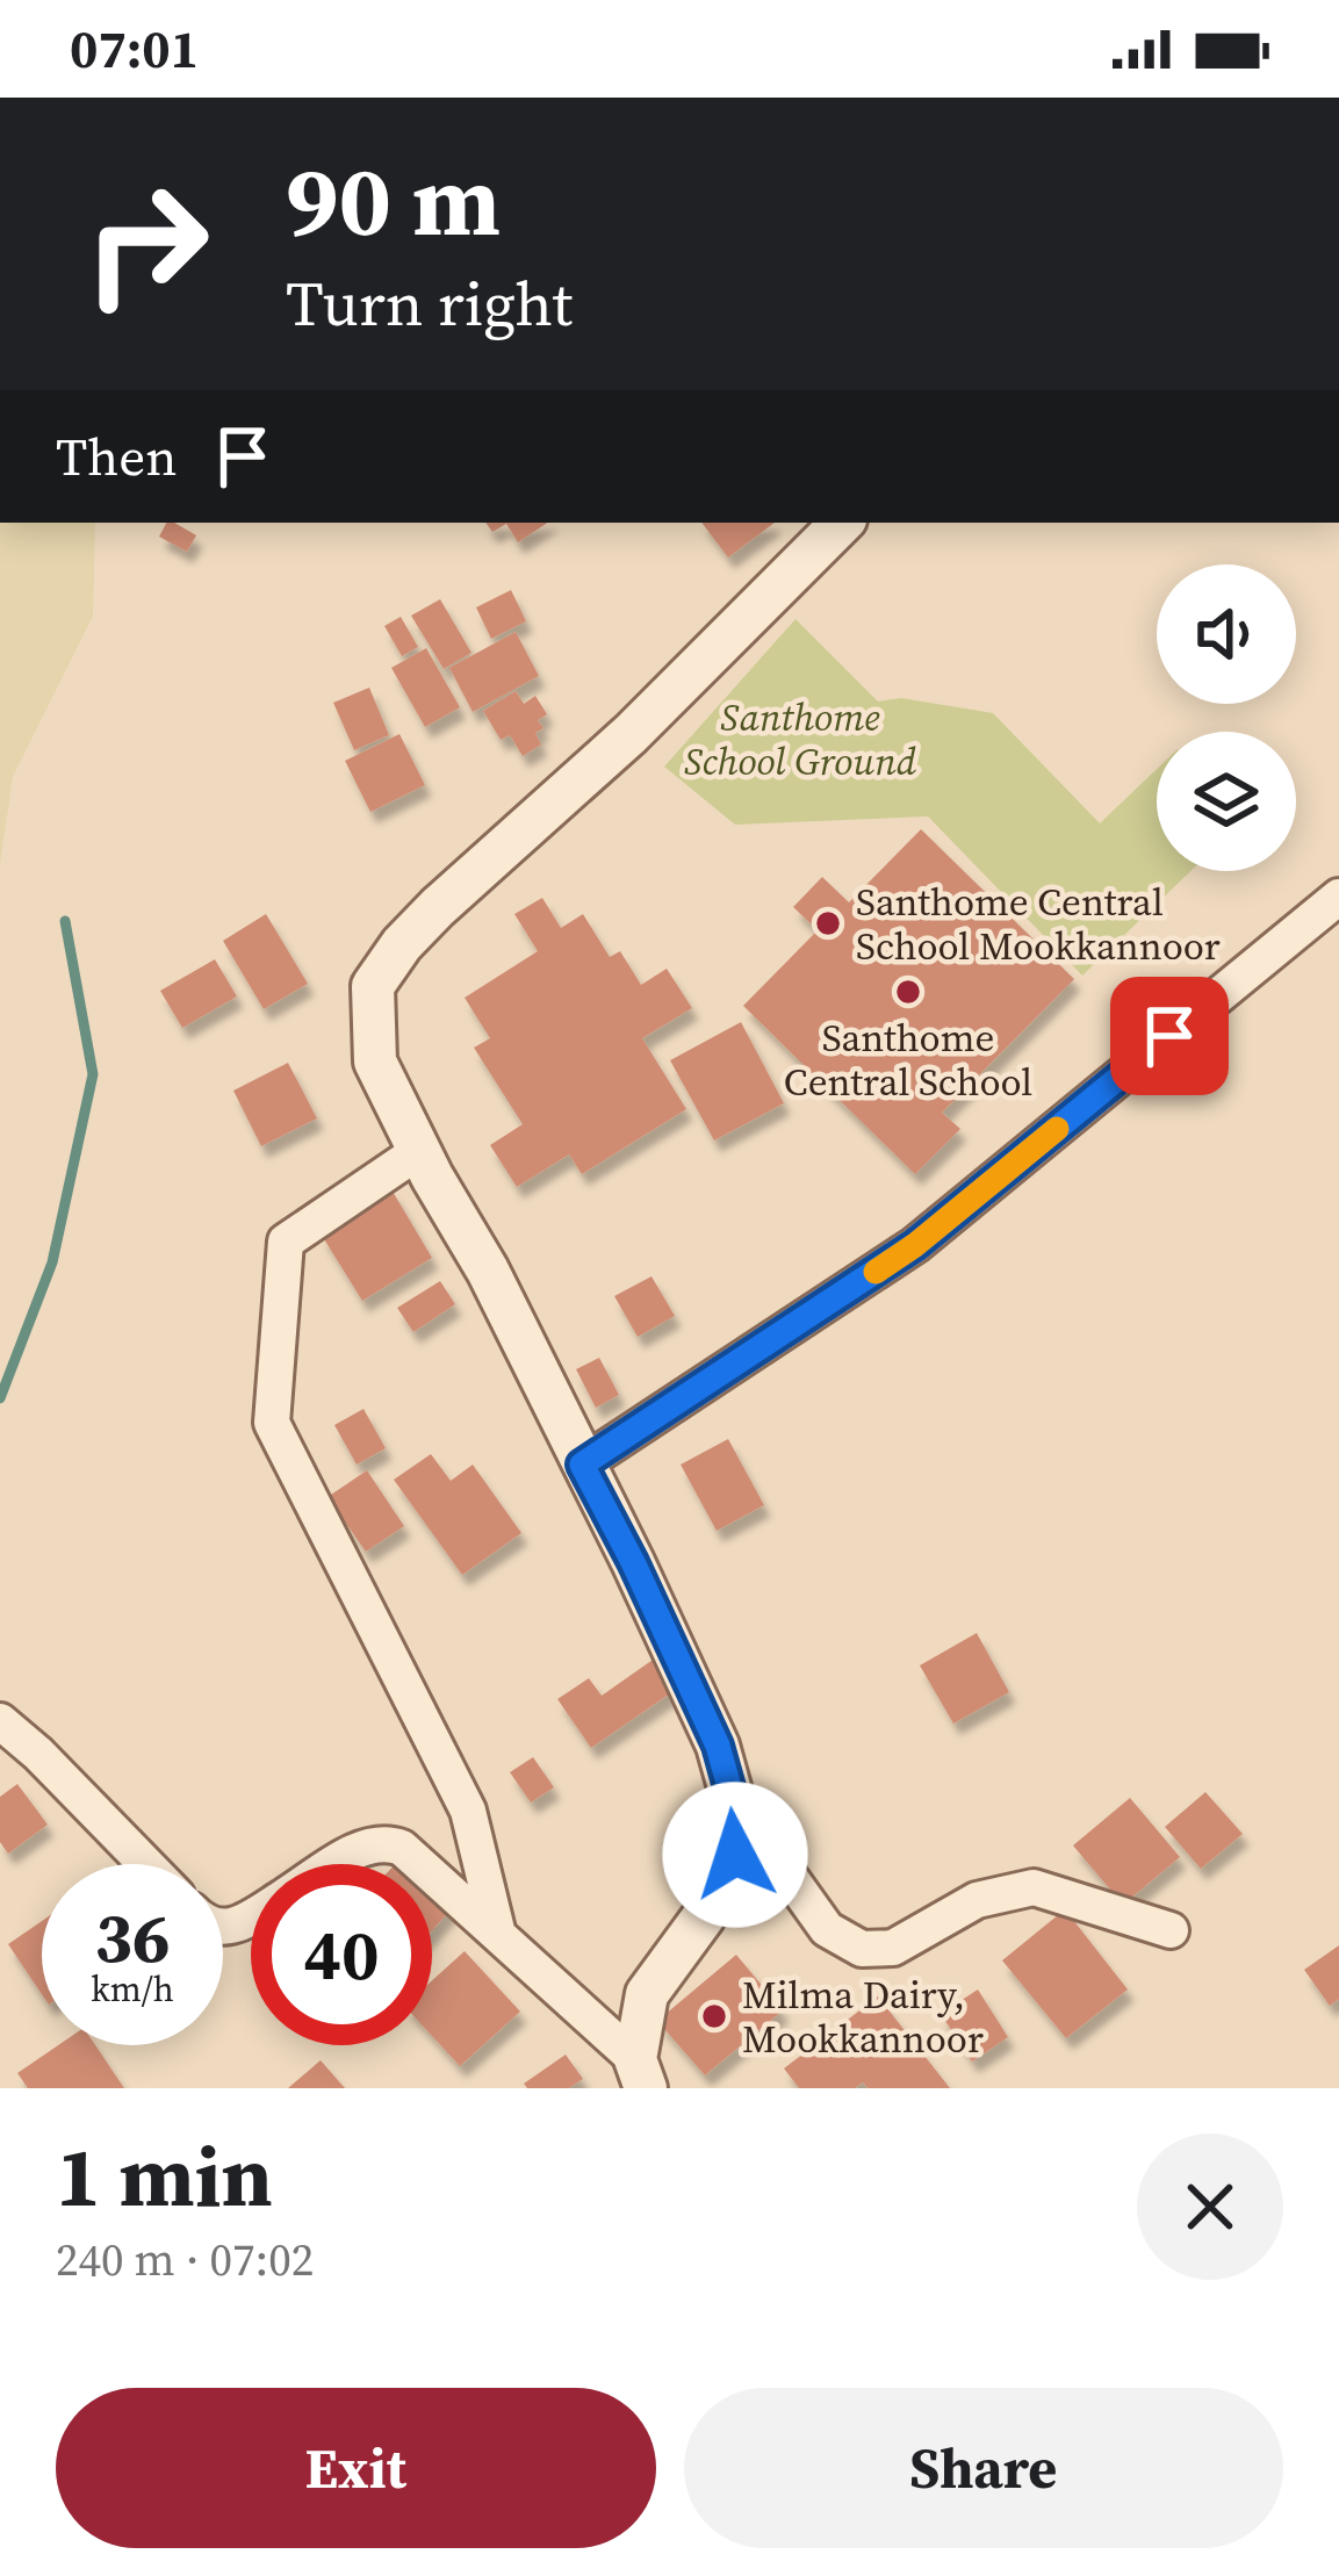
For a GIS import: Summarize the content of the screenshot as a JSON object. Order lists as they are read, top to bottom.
{
  "parks": ["Santhome School Ground"],
  "places": ["Santhome Central School Mookkannoor", "Santhome Central School", "Milma Dairy, Mookkannoor"],
  "page": {
    "status": "07:01",
    "turn": ["90 m", "Turn right"],
    "then": "Then",
    "speed": "36 km/h",
    "limit": "40",
    "heading": ["1 min", "240 m · 07:02"],
    "buttons": ["Exit", "Share"]
  }
}
